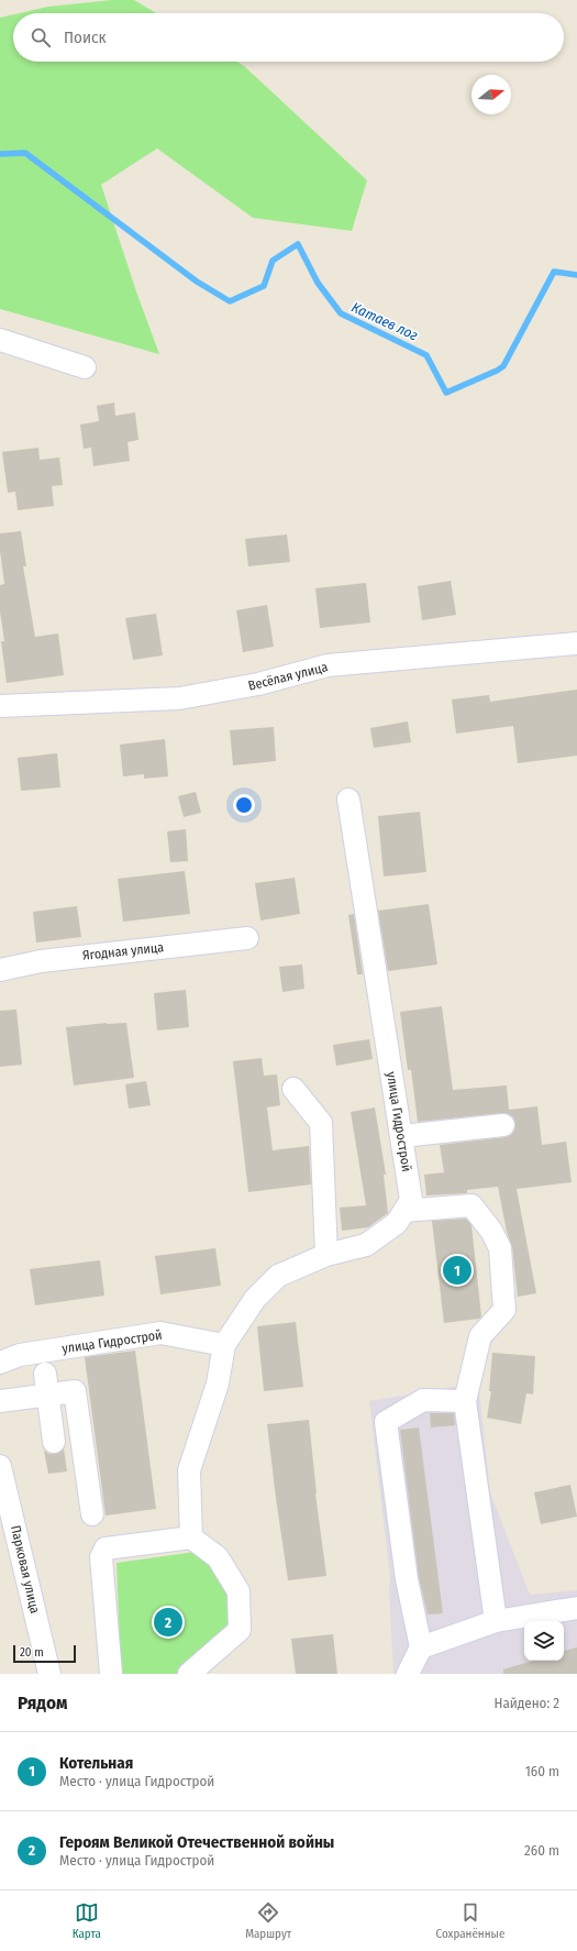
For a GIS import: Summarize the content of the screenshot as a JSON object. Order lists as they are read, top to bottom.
{
  "streets": {
    "street": [
      "Весёлая улица",
      "Ягодная улица",
      "улица Гидрострой",
      "Парковая улица"
    ]
  },
  "water": ["Катаев лог"],
  "scale_bar": "20 m",
  "north": "right",
  "page": {
    "search": "Поиск",
    "pins": ["1", "2"],
    "scale": "20 m",
    "heading": ["Рядом", "Найдено: 2"],
    "list": [
      {
        "mark": "1",
        "name": "Котельная",
        "note": "Место · улица Гидрострой",
        "value": "160 m"
      },
      {
        "mark": "2",
        "name": "Героям Великой Отечественной войны",
        "note": "Место · улица Гидрострой",
        "value": "260 m"
      }
    ],
    "nav": ["Карта", "Маршрут", "Сохранённые"]
  }
}
